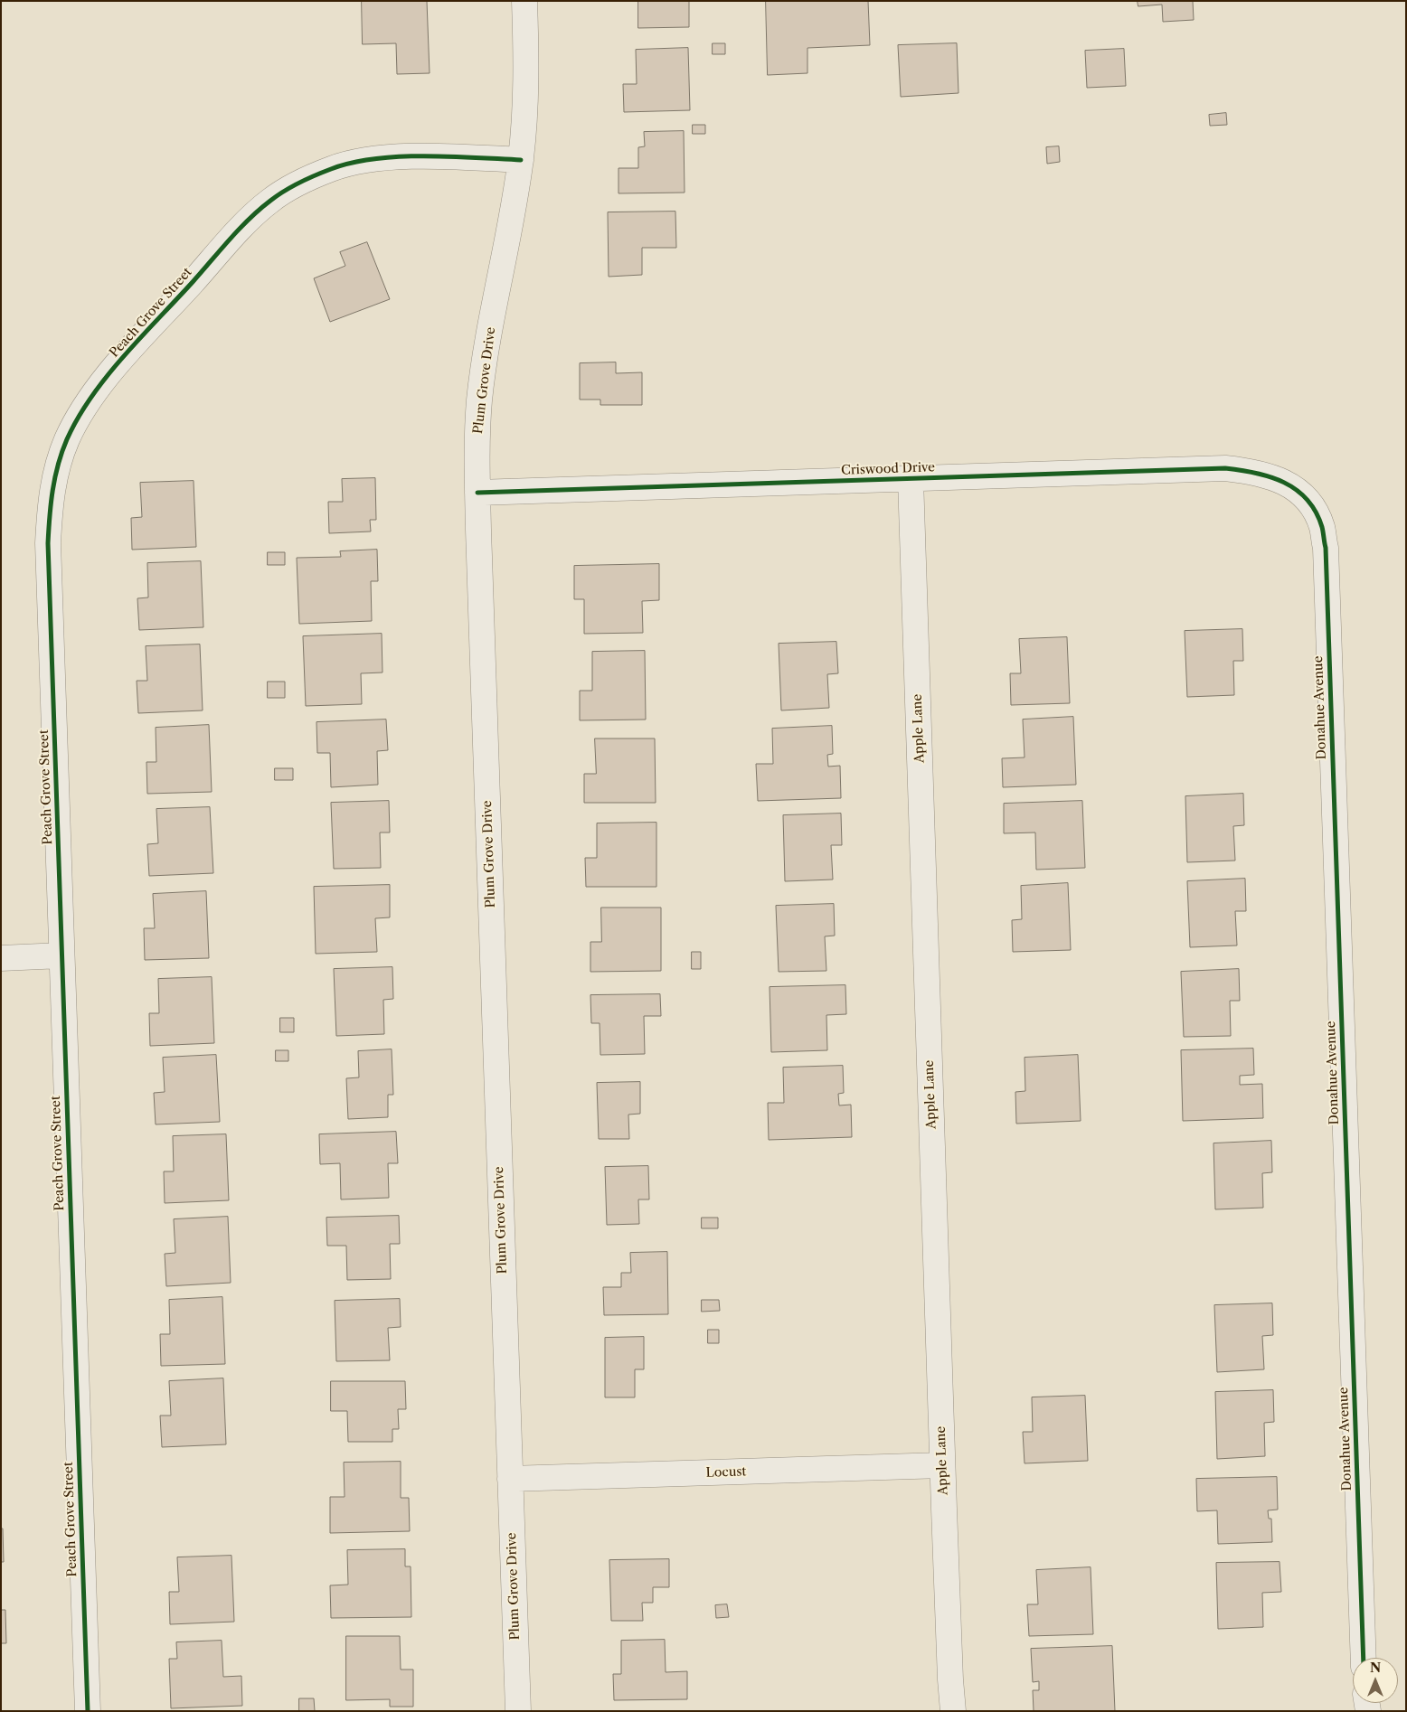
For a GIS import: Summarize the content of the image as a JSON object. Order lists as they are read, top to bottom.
{
  "streets": {
    "street": [
      "Peach Grove Street",
      "Plum Grove Drive",
      "Criswood Drive",
      "Donahue Avenue",
      "Apple Lane",
      "Locust"
    ]
  },
  "crossings": [
    ["Peach Grove Street", "Plum Grove Drive"],
    ["Plum Grove Drive", "Criswood Drive"],
    ["Plum Grove Drive", "Locust"],
    ["Criswood Drive", "Donahue Avenue"],
    ["Criswood Drive", "Apple Lane"],
    ["Apple Lane", "Locust"]
  ],
  "north": "top"
}
